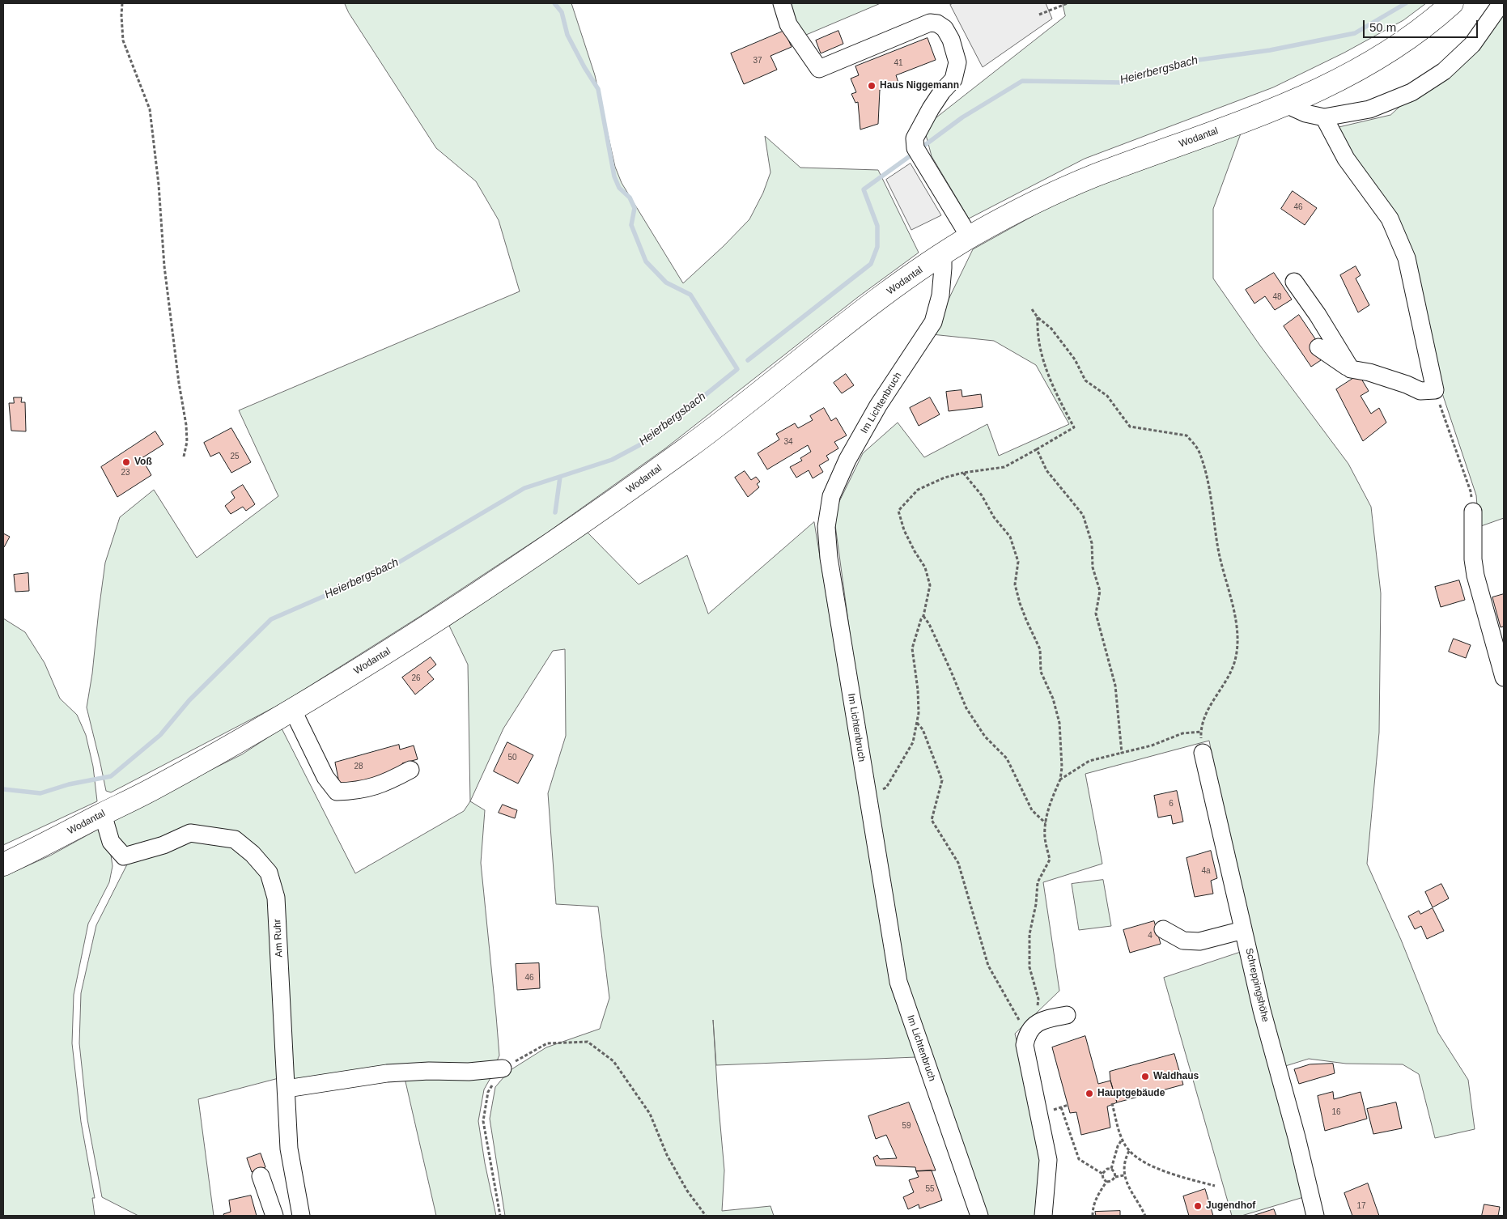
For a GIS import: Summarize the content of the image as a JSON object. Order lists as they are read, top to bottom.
{
  "streets": {
    "main road": ["Wodantal"],
    "street": ["Im Lichtenbruch", "Am Ruhr", "Schreppingshöhe"]
  },
  "crossings": [
    ["Wodantal", "Im Lichtenbruch"],
    ["Wodantal", "Am Ruhr"]
  ],
  "water": ["Heierbergsbach"],
  "places": [
    "Haus Niggemann",
    "Voß",
    "Waldhaus",
    "Hauptgebäude",
    "Jugendhof"
  ],
  "house_numbers": [
    "37",
    "41",
    "46",
    "48",
    "34",
    "25",
    "23",
    "26",
    "50",
    "28",
    "6",
    "4a",
    "4",
    "46",
    "16",
    "59",
    "55",
    "17"
  ],
  "scale_bar": "50 m"
}
